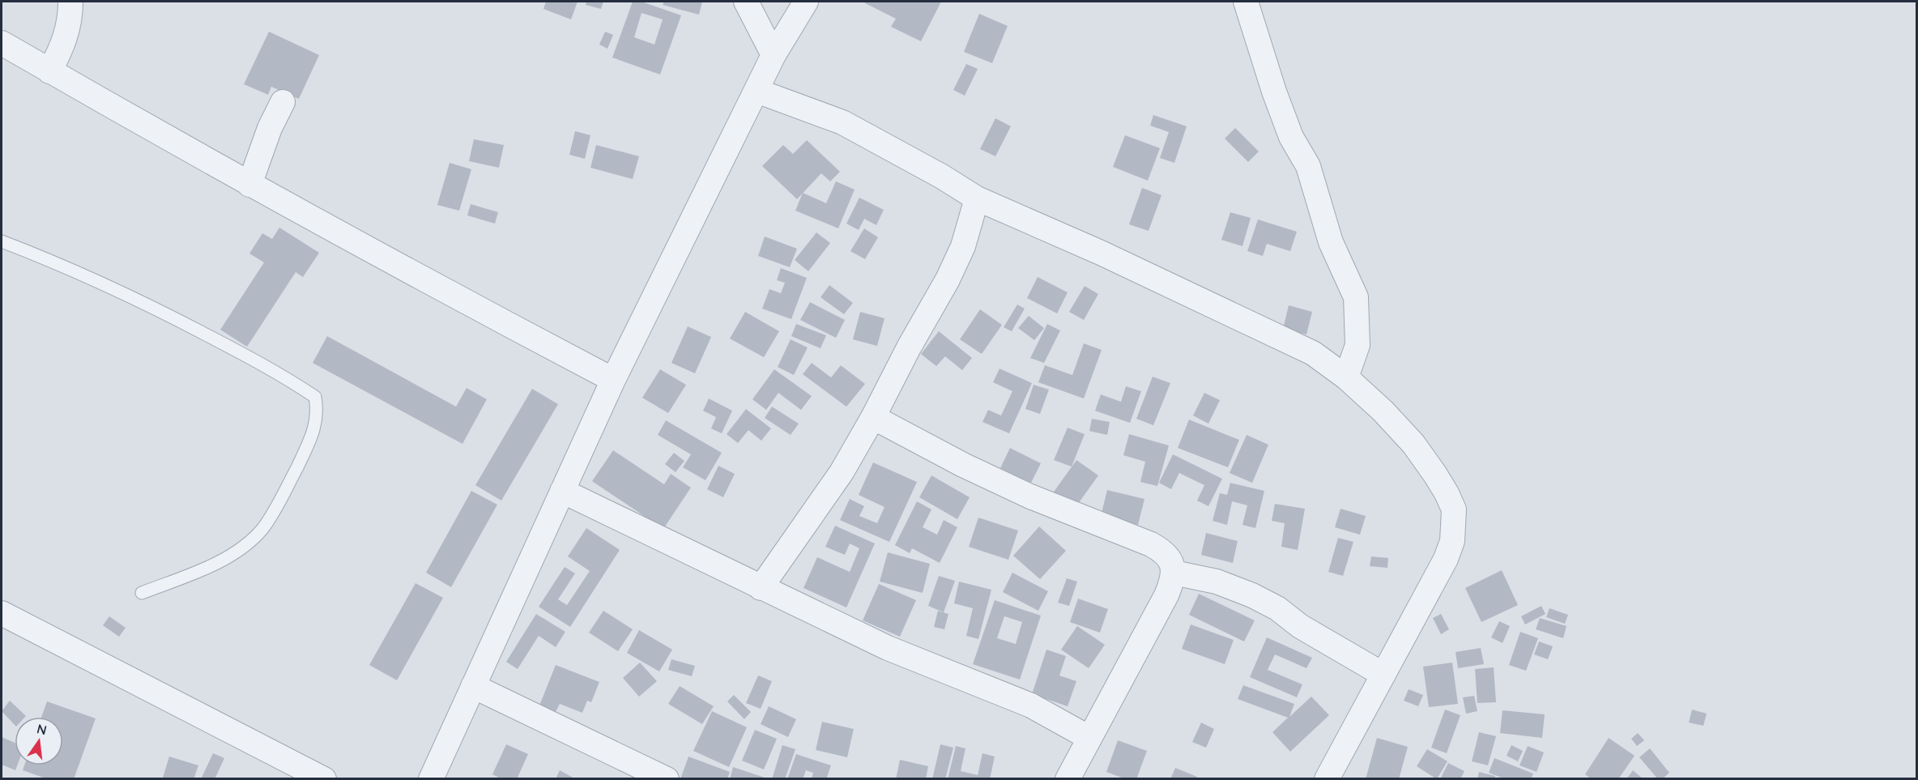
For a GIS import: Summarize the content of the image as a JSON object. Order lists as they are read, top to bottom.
{
  "north": "top"
}
